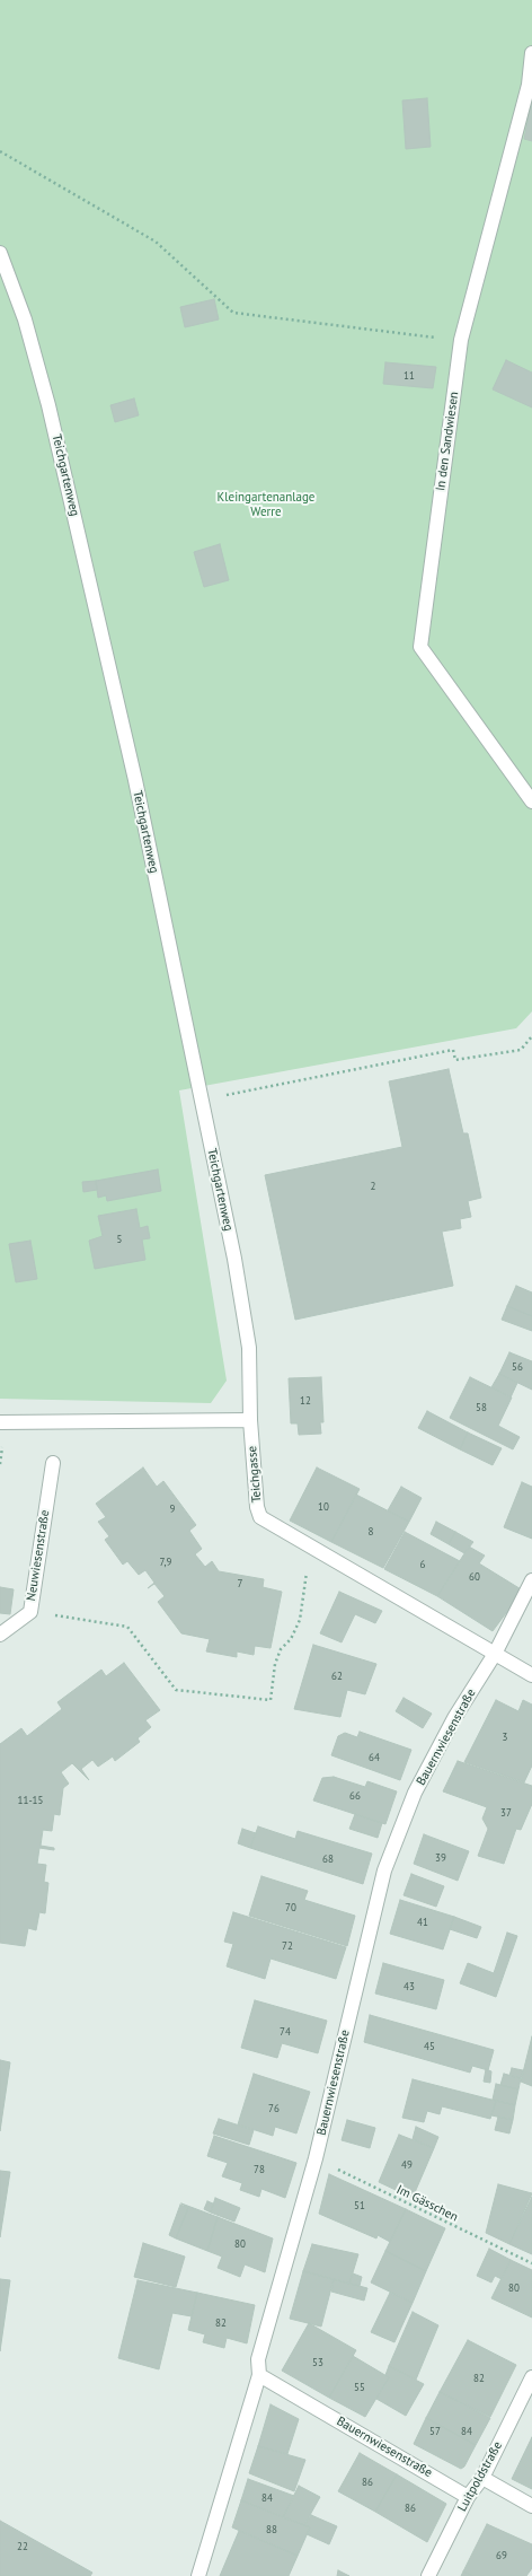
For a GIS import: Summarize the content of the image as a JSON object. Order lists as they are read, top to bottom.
{
  "streets": {
    "street": [
      "In den Sandwiesen",
      "Teichgartenweg",
      "Teichgasse",
      "Neuwiesenstraße",
      "Bauernwiesenstraße",
      "Luitpoldstraße"
    ],
    "path": ["Im Gässchen"]
  },
  "crossings": [
    ["Teichgartenweg", "Teichgasse"],
    ["Teichgasse", "Bauernwiesenstraße"],
    ["Bauernwiesenstraße", "Im Gässchen"],
    ["Bauernwiesenstraße", "Luitpoldstraße"]
  ],
  "parks": ["Kleingartenanlage Werre"],
  "house_numbers": [
    "11",
    "2",
    "5",
    "56",
    "12",
    "58",
    "10",
    "9",
    "8",
    "7,9",
    "6",
    "60",
    "7",
    "62",
    "3",
    "64",
    "66",
    "11-15",
    "37",
    "39",
    "68",
    "70",
    "41",
    "72",
    "43",
    "74",
    "45",
    "76",
    "49",
    "78",
    "51",
    "80",
    "80",
    "82",
    "53",
    "82",
    "55",
    "57",
    "84",
    "86",
    "84",
    "86",
    "88",
    "22",
    "69"
  ]
}
